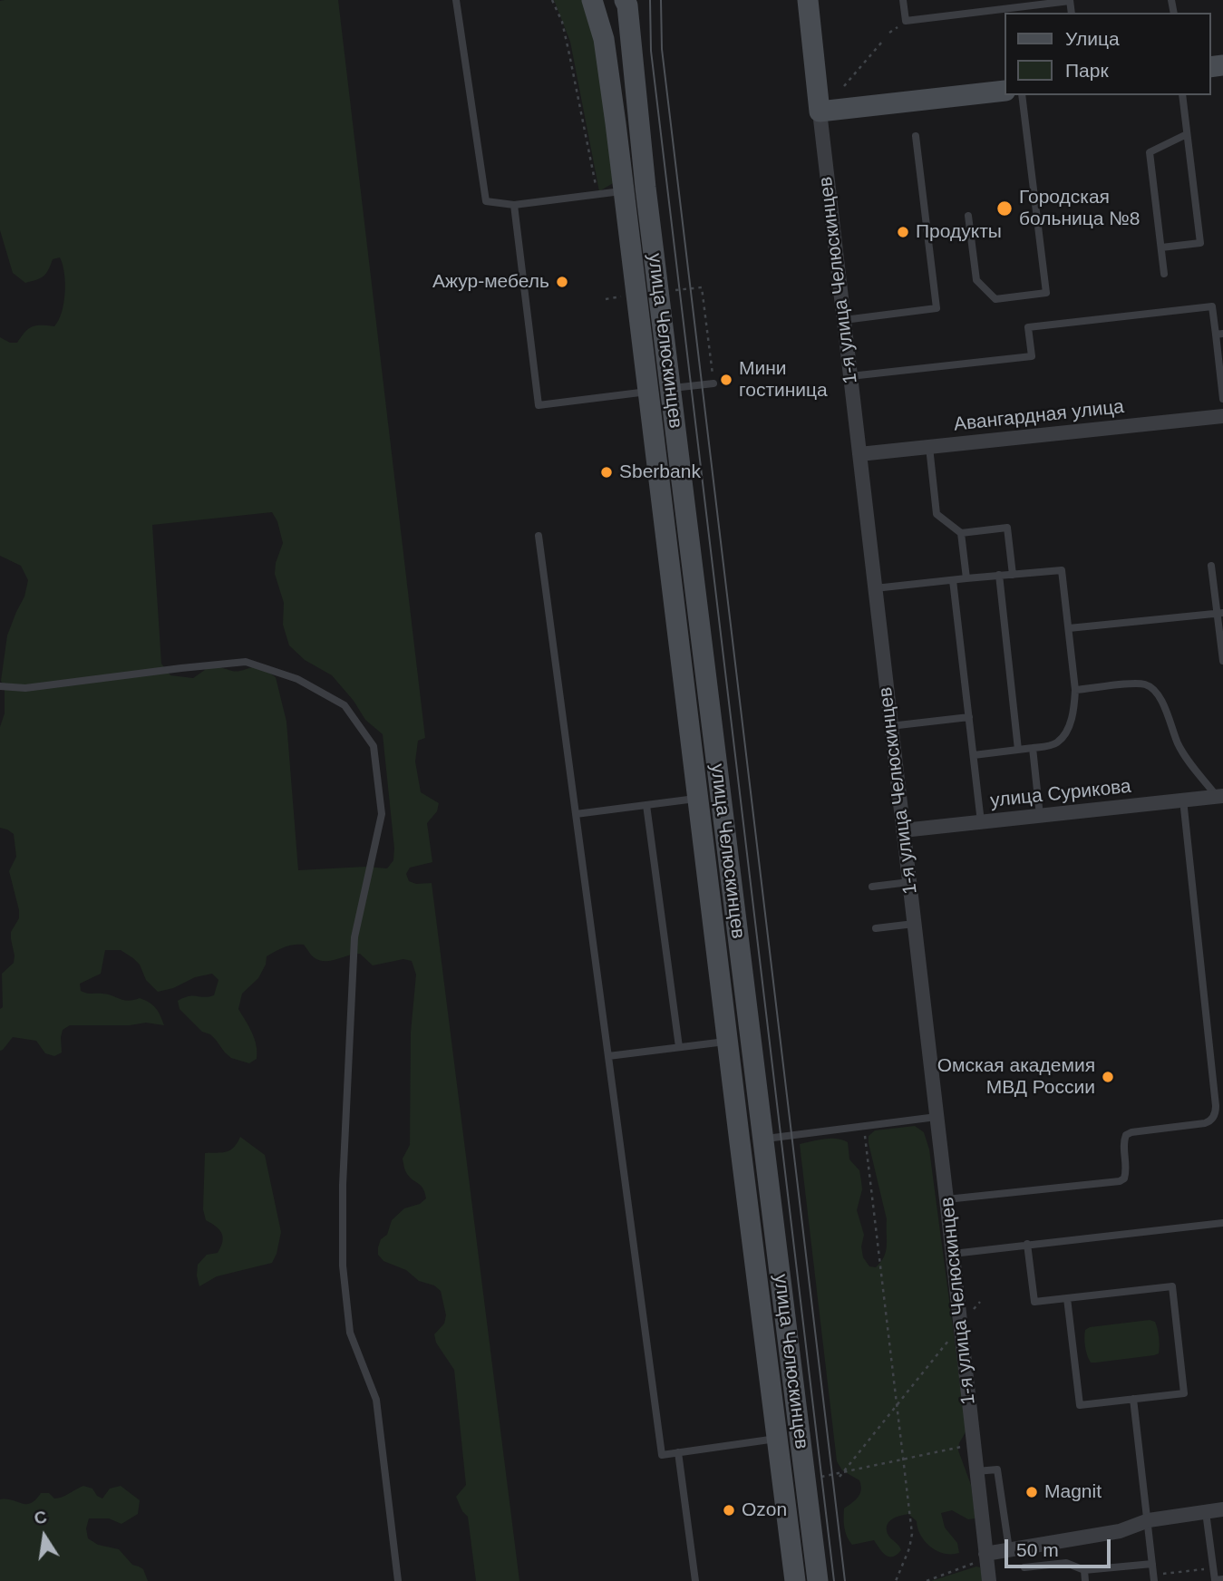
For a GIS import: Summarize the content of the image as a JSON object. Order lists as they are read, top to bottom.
{
  "streets": {
    "main road": ["1-я улица Челюскинцев", "улица Челюскинцев"],
    "street": ["Авангардная улица", "улица Сурикова"]
  },
  "crossings": [
    ["1-я улица Челюскинцев", "Авангардная улица"],
    ["1-я улица Челюскинцев", "улица Сурикова"]
  ],
  "places": [
    "Городская больница №8",
    "Продукты",
    "Ажур-мебель",
    "Мини гостиница",
    "Sberbank",
    "Омская академия МВД России",
    "Magnit",
    "Ozon"
  ],
  "legend": ["Улица", "Парк"],
  "scale_bar": "50 m",
  "north": "top"
}
